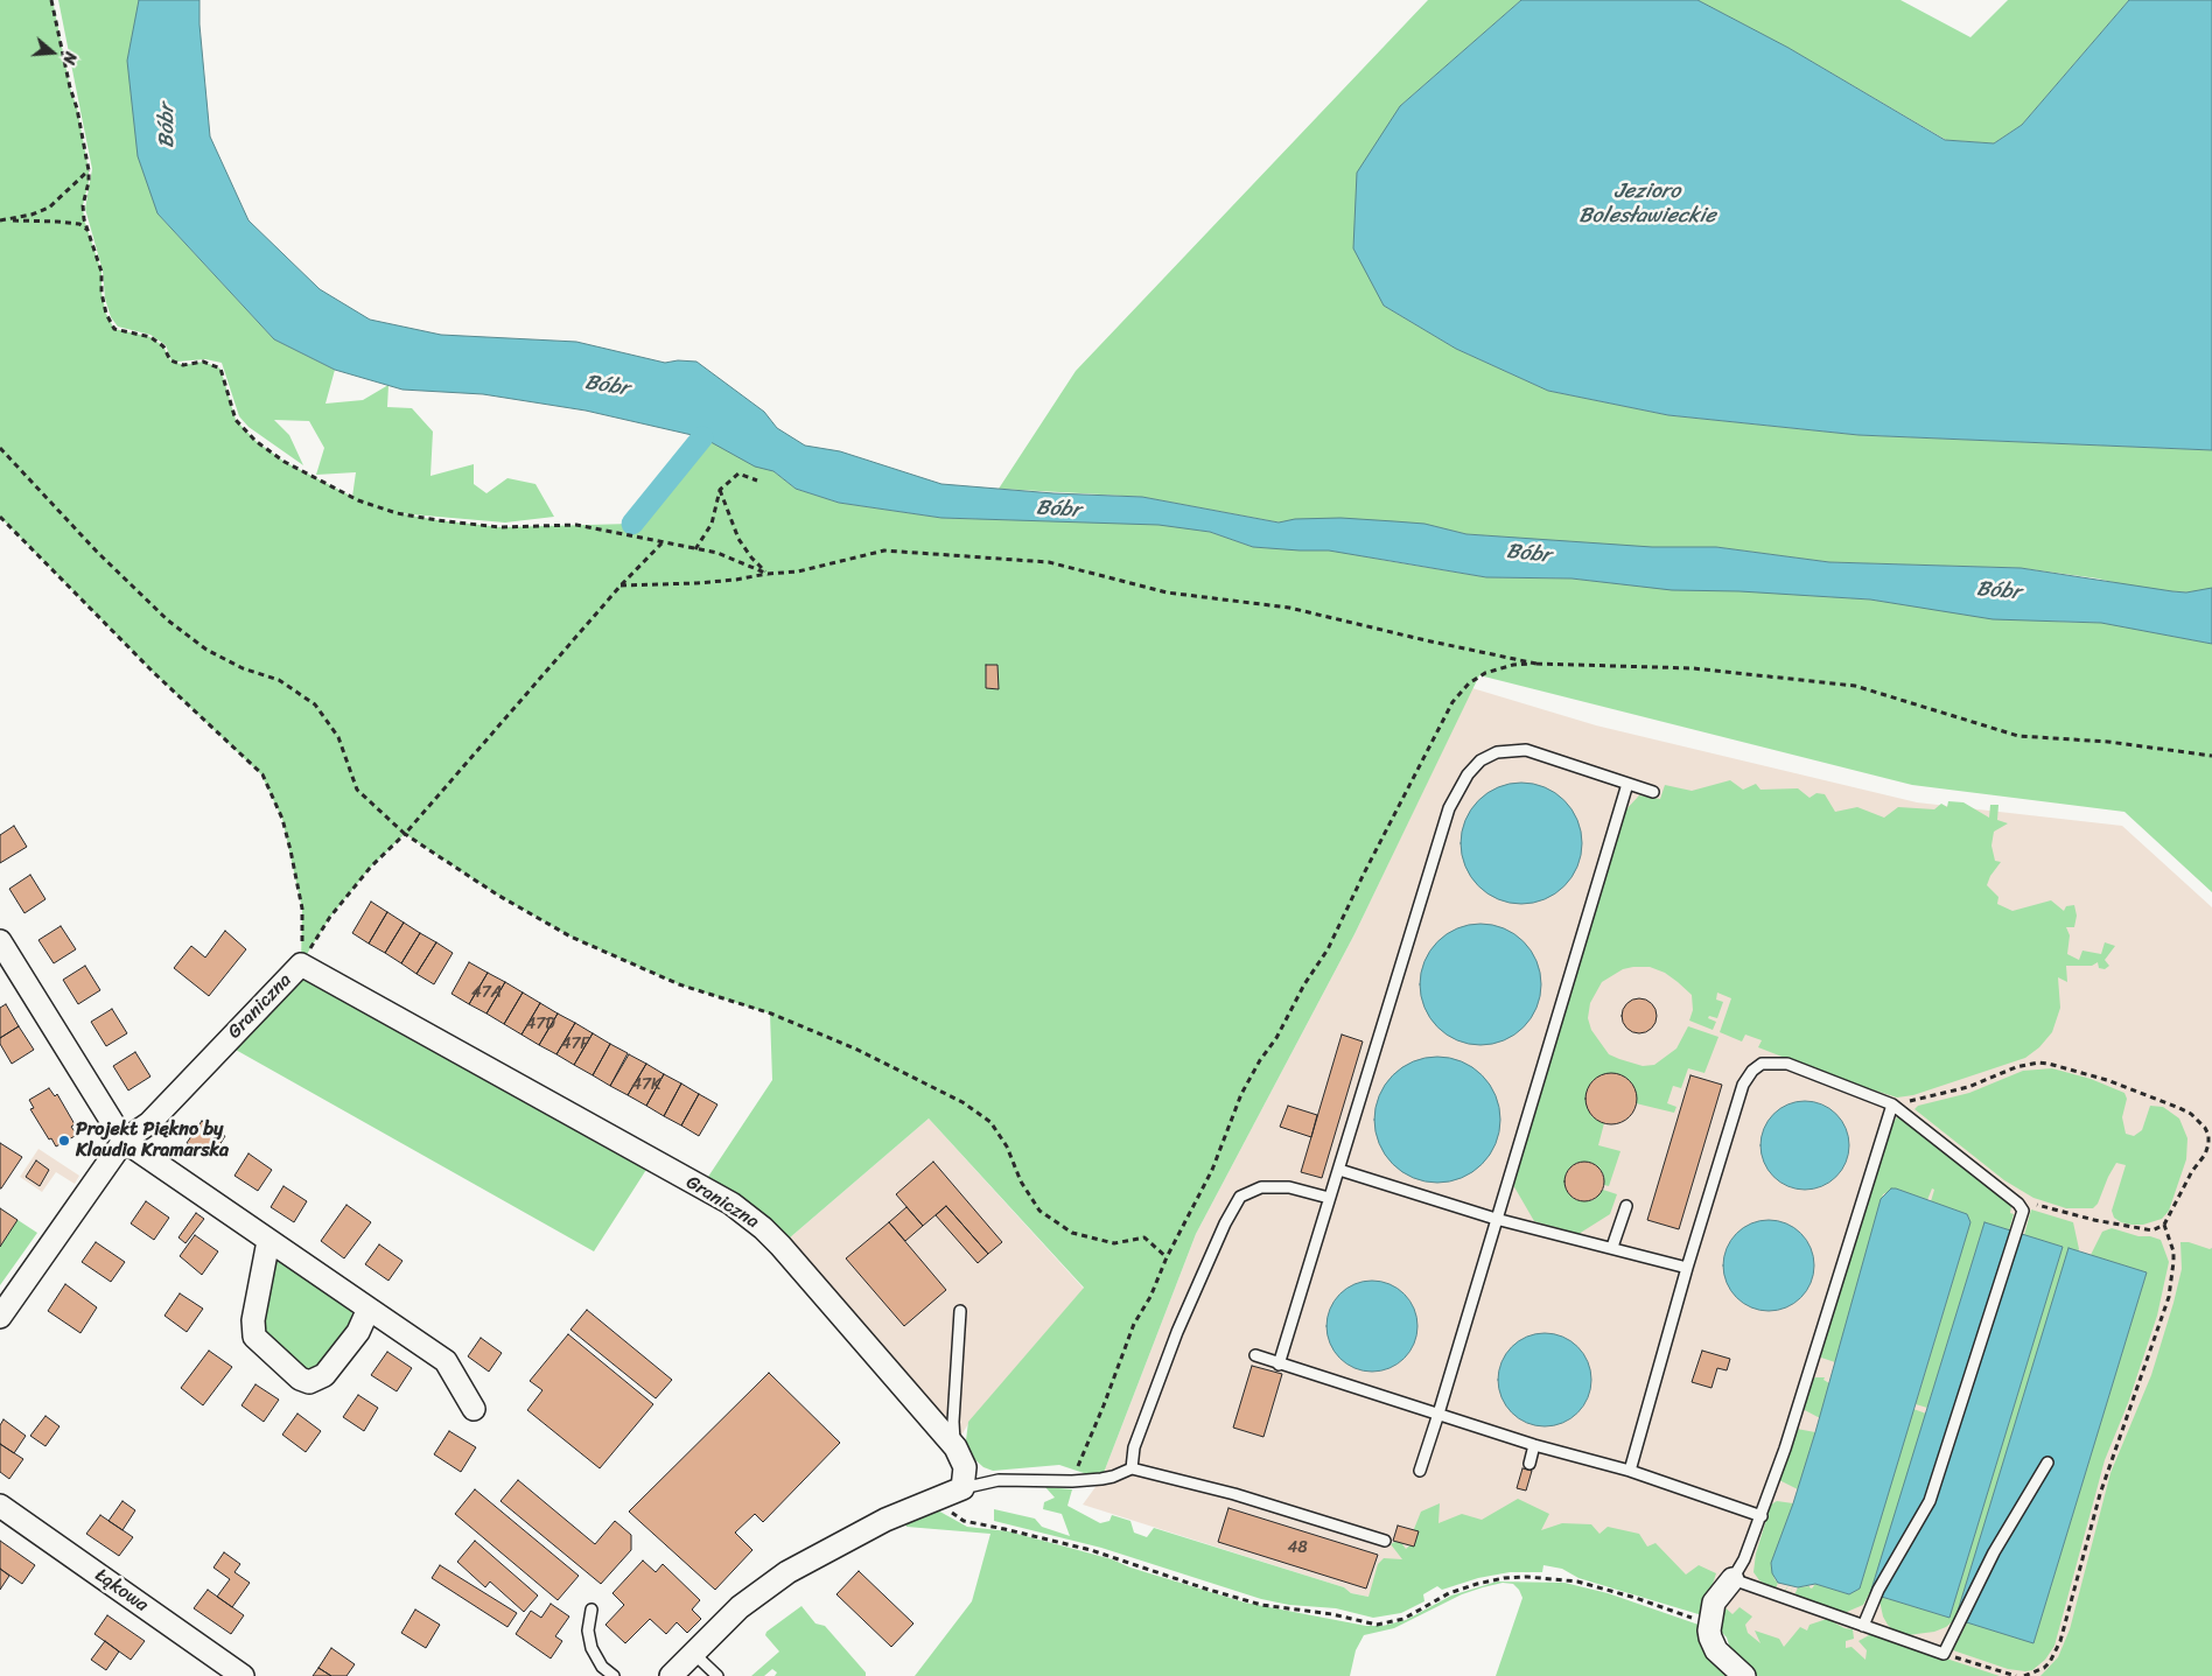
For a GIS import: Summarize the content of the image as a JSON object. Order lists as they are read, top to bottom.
{
  "streets": {
    "street": ["Graniczna", "Łąkowa"]
  },
  "water": ["Bóbr", "Jezioro Bolesławieckie"],
  "places": ["Projekt Piękno by Klaudia Kramarska"],
  "house_numbers": [
    "47A",
    "47D",
    "47F",
    "47K",
    "48"
  ],
  "north": "right"
}
